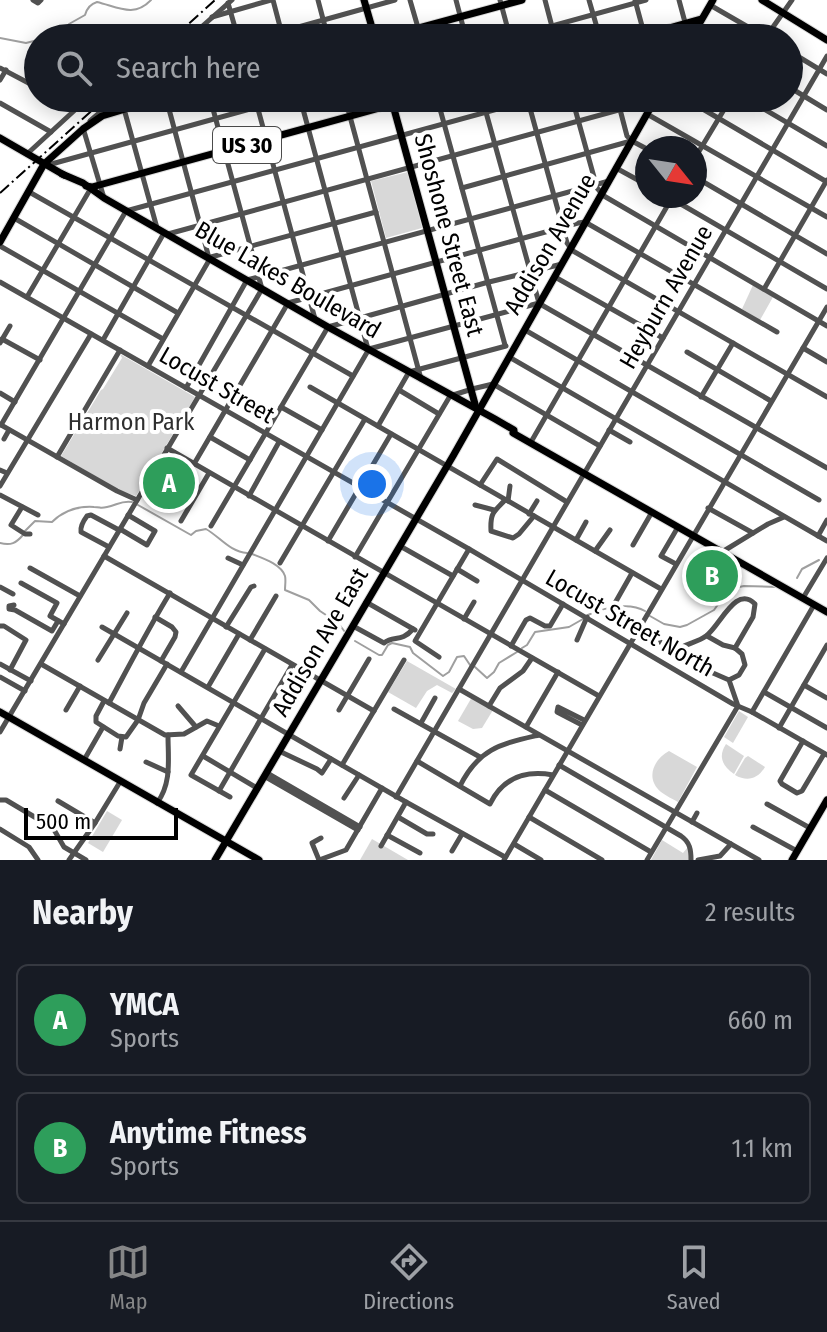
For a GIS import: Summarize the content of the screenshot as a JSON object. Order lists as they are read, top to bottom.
{
  "streets": {
    "main road": [
      "US 30",
      "Shoshone Street East",
      "Addison Avenue",
      "Blue Lakes Boulevard",
      "Addison Ave East"
    ],
    "street": ["Heyburn Avenue", "Locust Street", "Locust Street North"]
  },
  "crossings": [
    ["US 30", "Blue Lakes Boulevard"],
    ["Shoshone Street East", "Addison Avenue"],
    ["Shoshone Street East", "Blue Lakes Boulevard"],
    ["Shoshone Street East", "Addison Ave East"],
    ["Addison Avenue", "Blue Lakes Boulevard"],
    ["Addison Avenue", "Addison Ave East"],
    ["Blue Lakes Boulevard", "Heyburn Avenue"],
    ["Blue Lakes Boulevard", "Addison Ave East"],
    ["Heyburn Avenue", "Locust Street North"],
    ["Locust Street", "Locust Street North"],
    ["Locust Street", "Addison Ave East"],
    ["Locust Street North", "Addison Ave East"]
  ],
  "parks": ["Harmon Park"],
  "scale_bar": "500 m",
  "north": "bottom right",
  "page": {
    "search": "Search here",
    "pins": ["A", "B"],
    "scale": "500 m",
    "heading": ["Nearby", "2 results"],
    "list": [
      {
        "mark": "A",
        "name": "YMCA",
        "note": "Sports",
        "value": "660 m"
      },
      {
        "mark": "B",
        "name": "Anytime Fitness",
        "note": "Sports",
        "value": "1.1 km"
      }
    ],
    "nav": ["Map", "Directions", "Saved"]
  }
}
